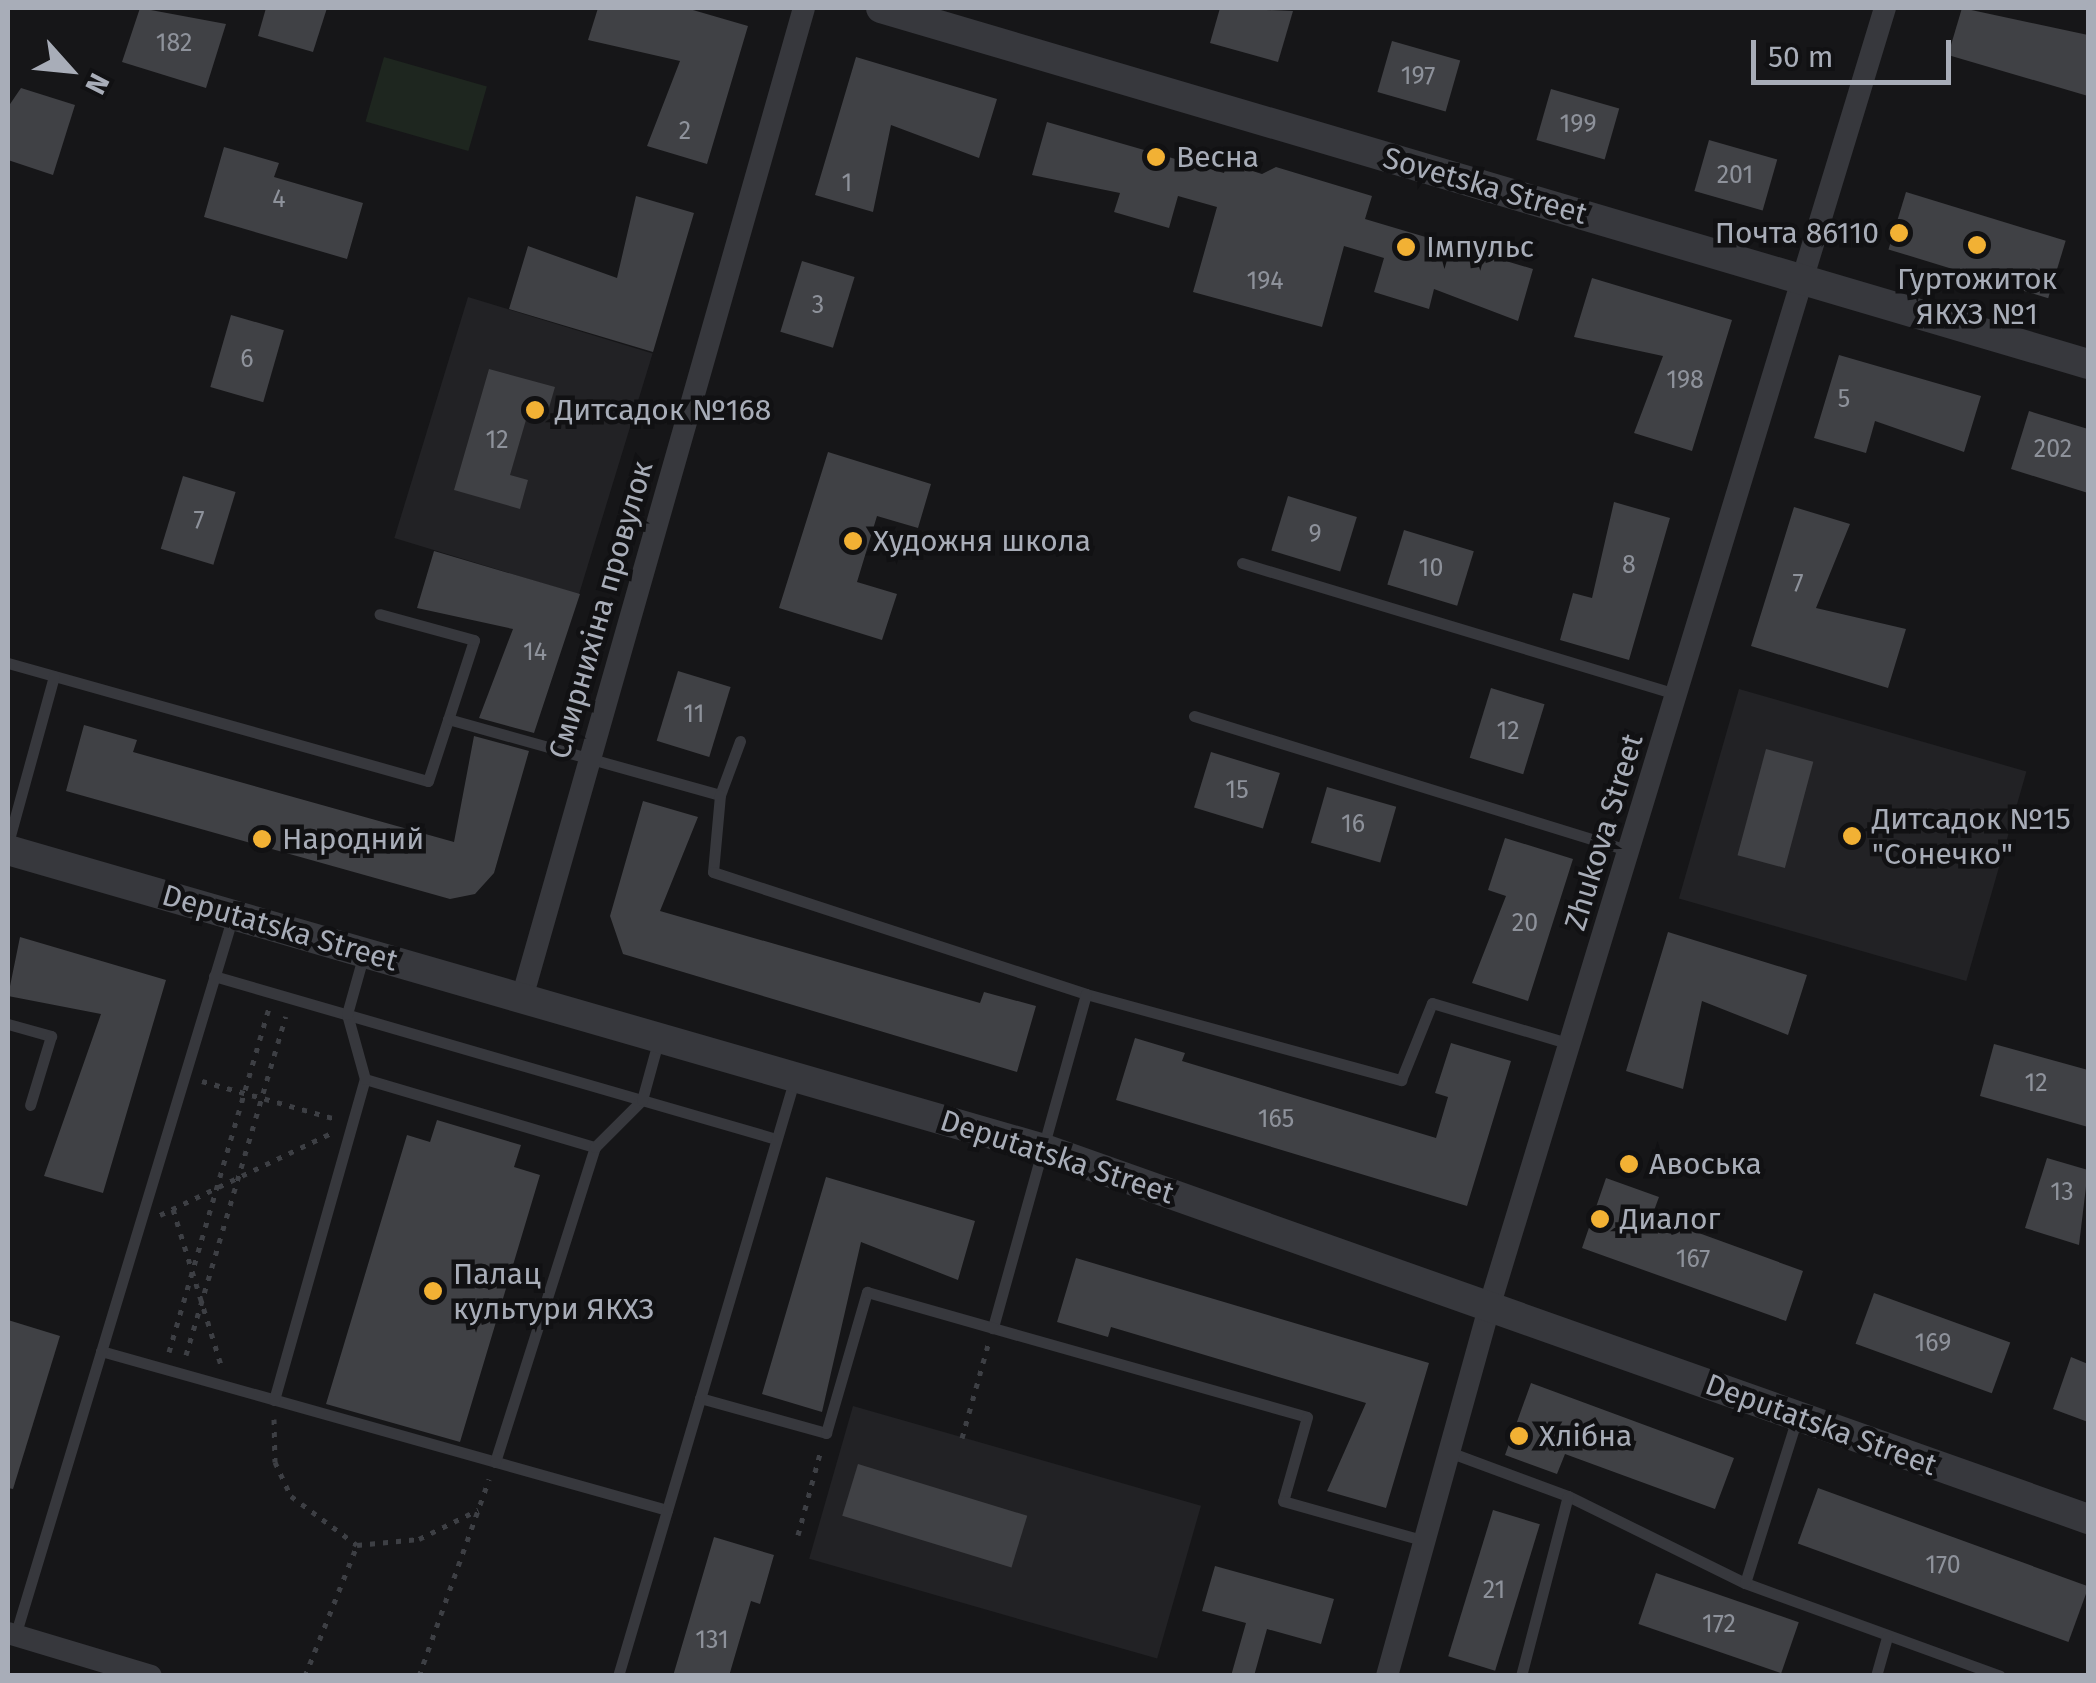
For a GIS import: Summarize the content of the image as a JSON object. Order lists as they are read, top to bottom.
{
  "streets": {
    "street": [
      "Sovetska Street",
      "Смирнихіна провулок",
      "Zhukova Street",
      "Deputatska Street"
    ]
  },
  "crossings": [
    ["Sovetska Street", "Zhukova Street"],
    ["Смирнихіна провулок", "Deputatska Street"],
    ["Zhukova Street", "Deputatska Street"]
  ],
  "places": [
    "Весна",
    "Почта 86110",
    "Гуртожиток ЯКХЗ №1",
    "Імпульс",
    "Дитсадок №168",
    "Художня школа",
    "Дитсадок №15 \"Сонечко\"",
    "Народний",
    "Авоська",
    "Диалог",
    "Палац культури ЯКХЗ",
    "Хлібна"
  ],
  "house_numbers": [
    "182",
    "197",
    "199",
    "2",
    "201",
    "1",
    "4",
    "194",
    "3",
    "6",
    "198",
    "5",
    "12",
    "202",
    "7",
    "9",
    "8",
    "10",
    "7",
    "14",
    "11",
    "12",
    "15",
    "16",
    "20",
    "12",
    "165",
    "13",
    "167",
    "169",
    "170",
    "21",
    "172",
    "131"
  ],
  "scale_bar": "50 m",
  "north": "bottom right"
}
